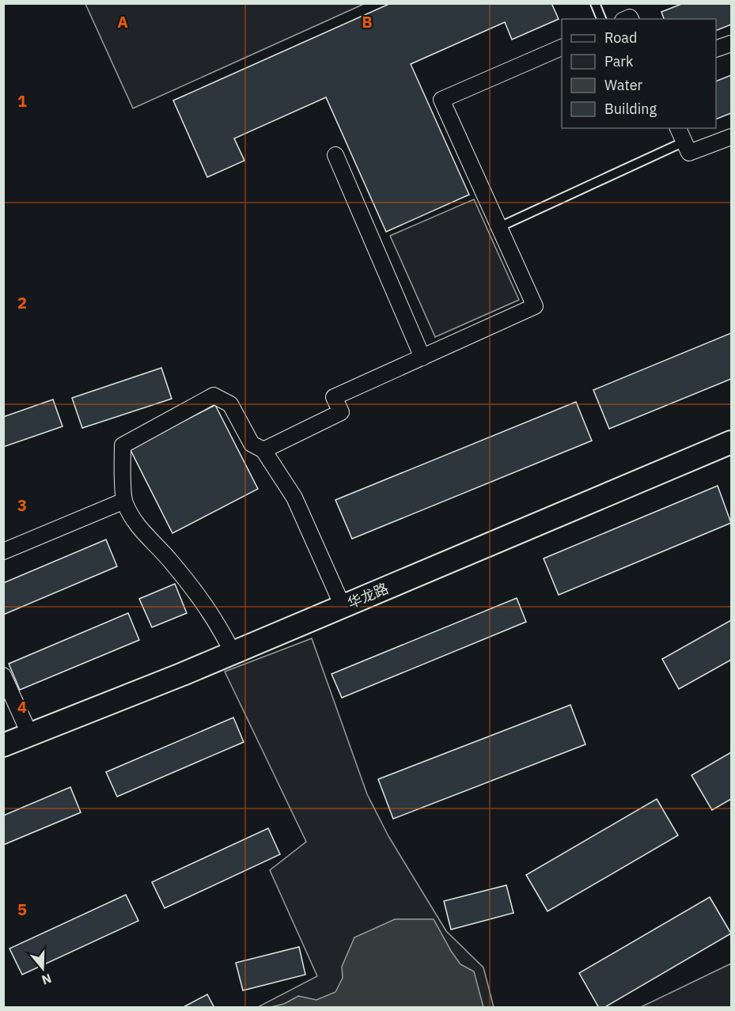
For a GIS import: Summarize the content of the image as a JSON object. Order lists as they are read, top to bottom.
{
  "streets": {
    "main road": ["华龙路"]
  },
  "legend": [
    "Road",
    "Park",
    "Water",
    "Building"
  ],
  "north": "bottom",
  "grid": {
    "columns": ["A", "B"],
    "rows": [
      "1",
      "2",
      "3",
      "4",
      "5"
    ]
  }
}
